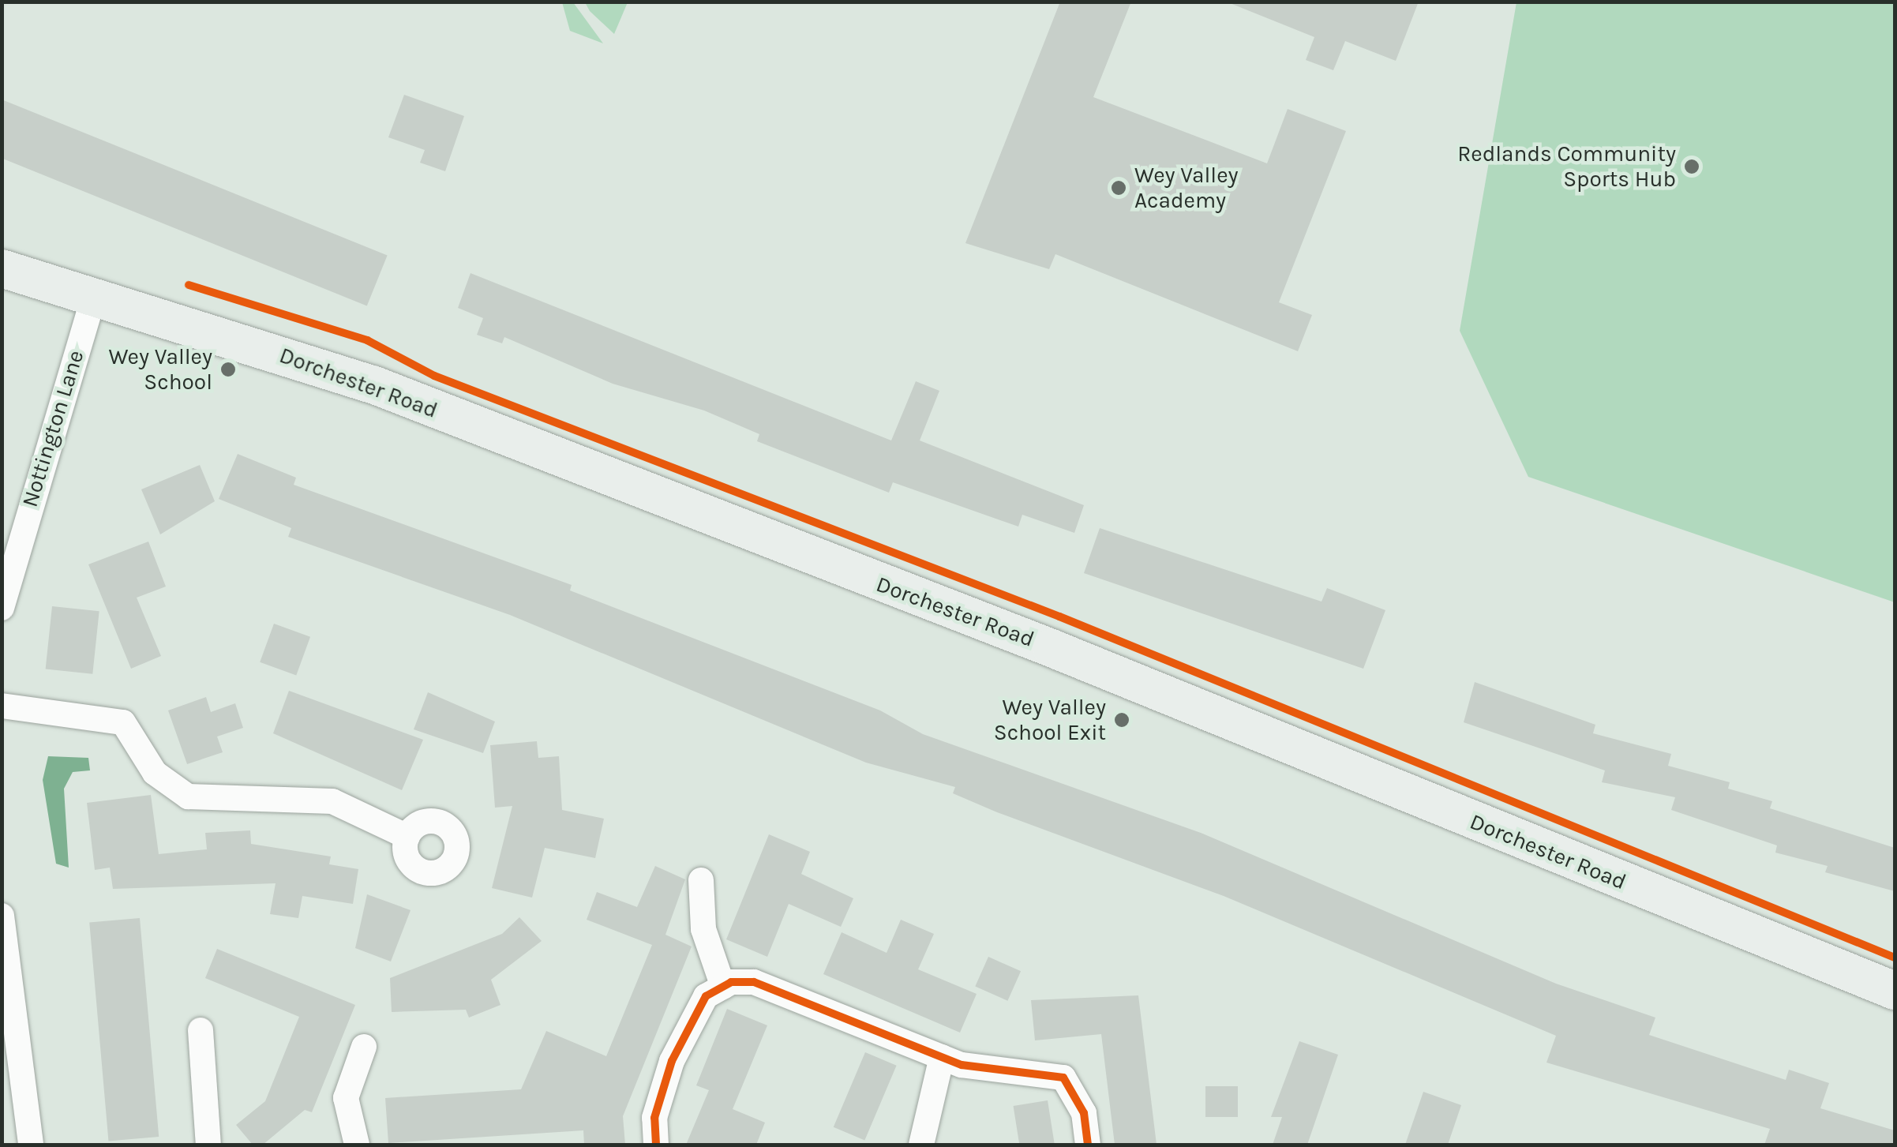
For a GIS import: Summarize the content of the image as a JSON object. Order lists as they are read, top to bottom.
{
  "streets": {
    "main road": ["Dorchester Road"],
    "street": ["Nottington Lane"]
  },
  "crossings": [
    ["Dorchester Road", "Nottington Lane"]
  ],
  "places": [
    "Redlands Community Sports Hub",
    "Wey Valley Academy",
    "Wey Valley School",
    "Wey Valley School Exit"
  ]
}
